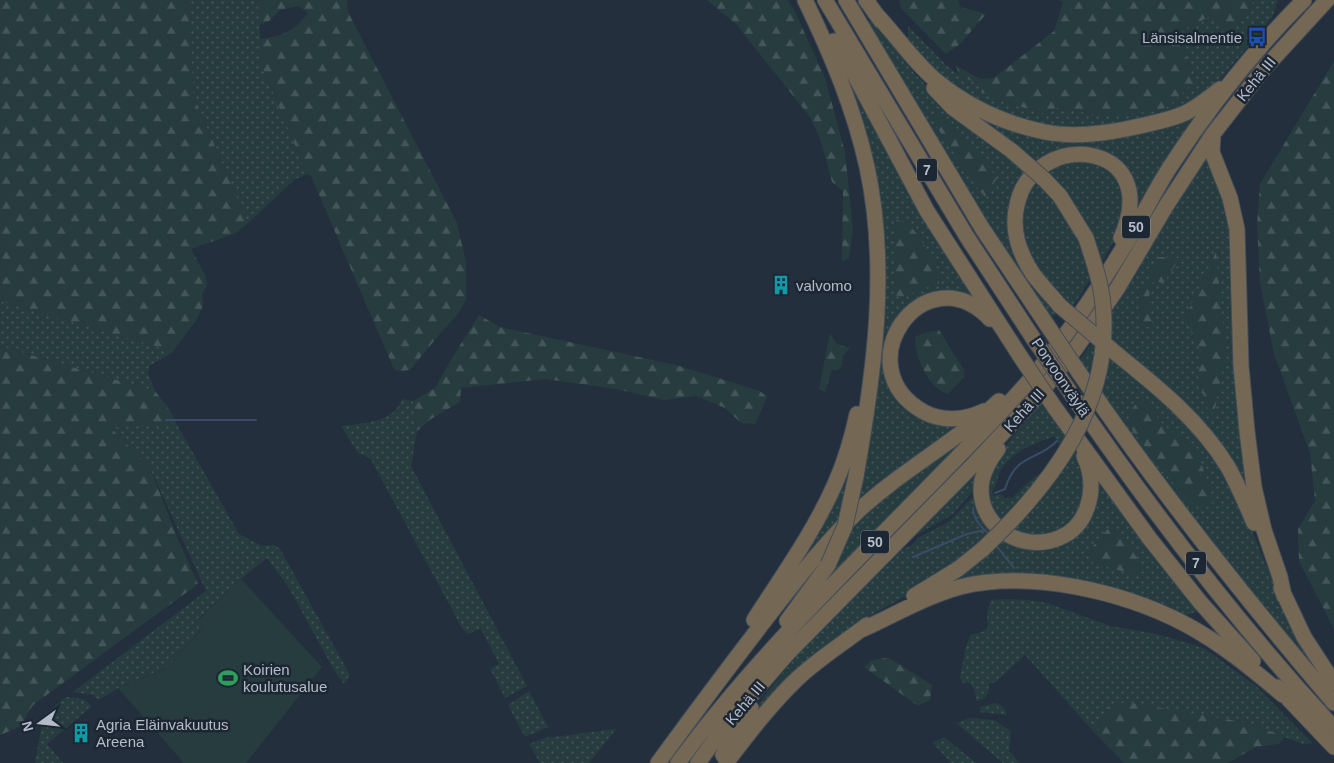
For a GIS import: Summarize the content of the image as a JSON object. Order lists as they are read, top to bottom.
{
  "streets": {
    "highway": [
      "Kehä III",
      "7",
      "50",
      "Porvoonväylä"
    ]
  },
  "places": {
    "bus stop": ["Länsisalmentie"],
    "building": ["valvomo", "Agria Eläinvakuutus Areena"],
    "sports": ["Koirien koulutusalue"]
  },
  "north": "left"
}
